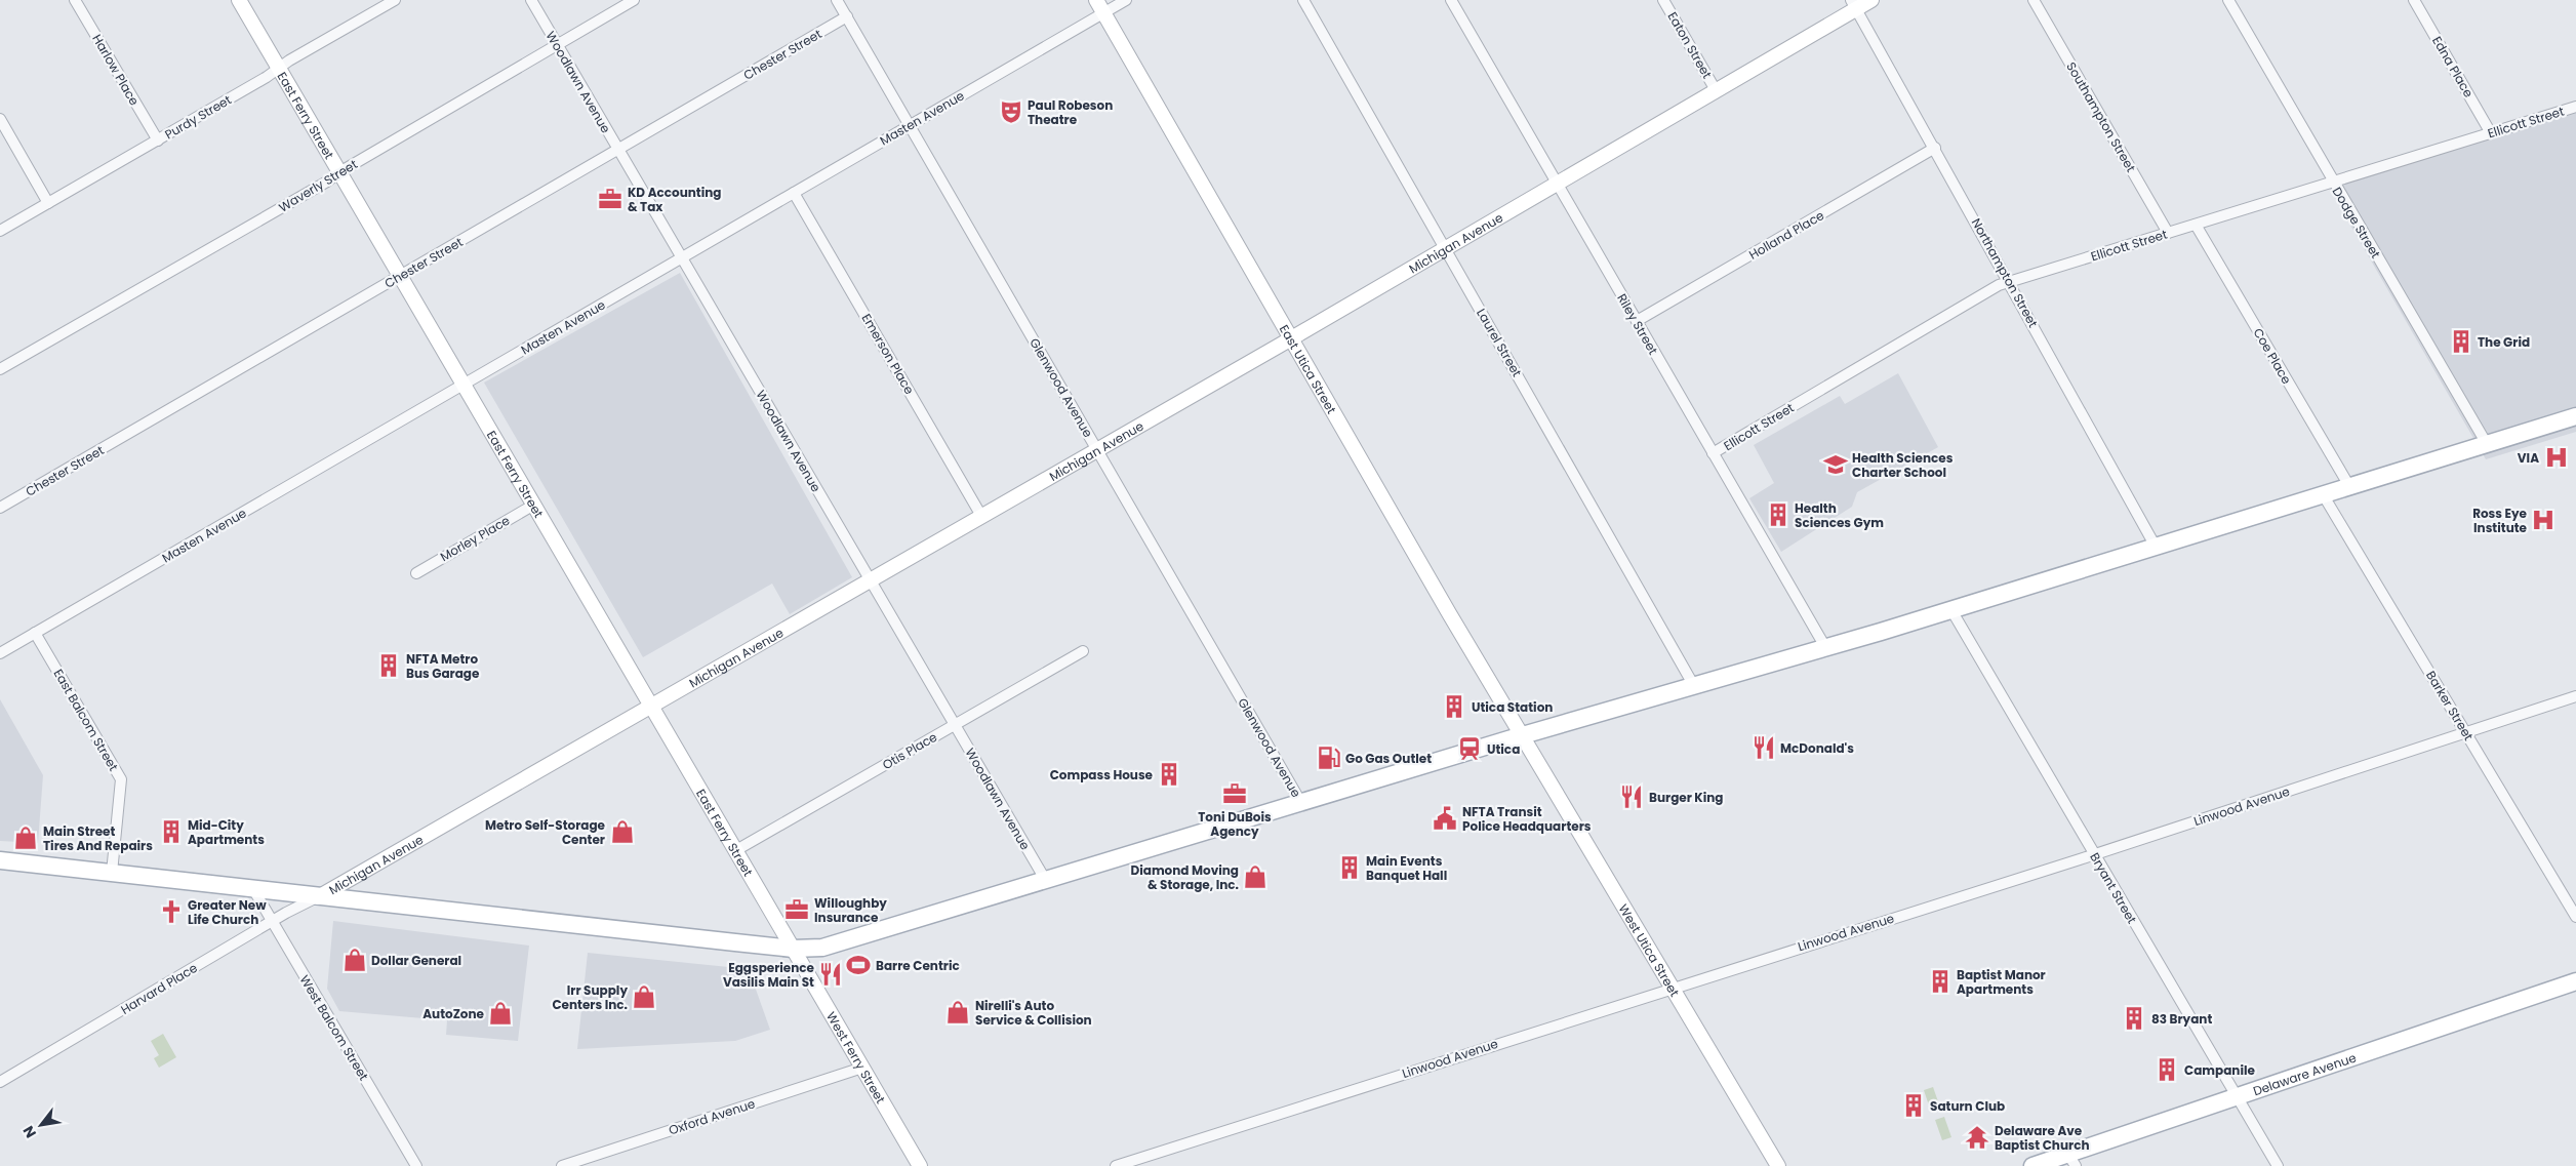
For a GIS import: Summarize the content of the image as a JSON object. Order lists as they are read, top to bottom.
{
  "streets": {
    "main road": ["Delaware Avenue"],
    "street": [
      "Eaton Street",
      "Chester Street",
      "Edna Place",
      "Harlow Place",
      "Woodlawn Avenue",
      "East Ferry Street",
      "Purdy Street",
      "Southampton Street",
      "Masten Avenue",
      "Ellicott Street",
      "Waverly Street",
      "Dodge Street",
      "Holland Place",
      "Michigan Avenue",
      "Northampton Street",
      "Riley Street",
      "Laurel Street",
      "Emerson Place",
      "Coe Place",
      "East Utica Street",
      "Glenwood Avenue",
      "Morley Place",
      "Barker Street",
      "East Balcom Street",
      "Otis Place",
      "Linwood Avenue",
      "Bryant Street",
      "West Utica Street",
      "Harvard Place",
      "West Balcom Street",
      "West Ferry Street",
      "Oxford Avenue"
    ]
  },
  "crossings": [
    ["Eaton Street", "Michigan Avenue"],
    ["Chester Street", "Woodlawn Avenue"],
    ["Chester Street", "East Ferry Street"],
    ["Chester Street", "Glenwood Avenue"],
    ["Edna Place", "Ellicott Street"],
    ["Harlow Place", "Purdy Street"],
    ["Woodlawn Avenue", "Masten Avenue"],
    ["Woodlawn Avenue", "Waverly Street"],
    ["Woodlawn Avenue", "Michigan Avenue"],
    ["Woodlawn Avenue", "Otis Place"],
    ["East Ferry Street", "Purdy Street"],
    ["East Ferry Street", "Masten Avenue"],
    ["East Ferry Street", "Waverly Street"],
    ["East Ferry Street", "Michigan Avenue"],
    ["East Ferry Street", "Morley Place"],
    ["East Ferry Street", "Otis Place"],
    ["East Ferry Street", "West Ferry Street"],
    ["Southampton Street", "Ellicott Street"],
    ["Masten Avenue", "Emerson Place"],
    ["Masten Avenue", "East Utica Street"],
    ["Masten Avenue", "Glenwood Avenue"],
    ["Masten Avenue", "East Balcom Street"],
    ["Ellicott Street", "Dodge Street"],
    ["Ellicott Street", "Northampton Street"],
    ["Ellicott Street", "Riley Street"],
    ["Ellicott Street", "Coe Place"],
    ["Holland Place", "Northampton Street"],
    ["Holland Place", "Riley Street"],
    ["Michigan Avenue", "Northampton Street"],
    ["Michigan Avenue", "Riley Street"],
    ["Michigan Avenue", "Laurel Street"],
    ["Michigan Avenue", "Emerson Place"],
    ["Michigan Avenue", "East Utica Street"],
    ["Michigan Avenue", "Glenwood Avenue"],
    ["Michigan Avenue", "Harvard Place"],
    ["East Utica Street", "West Utica Street"],
    ["Barker Street", "Linwood Avenue"],
    ["Linwood Avenue", "Bryant Street"],
    ["Linwood Avenue", "West Utica Street"],
    ["Bryant Street", "Delaware Avenue"],
    ["Harvard Place", "West Balcom Street"],
    ["West Ferry Street", "Oxford Avenue"]
  ],
  "places": {
    "theatre": ["Paul Robeson Theatre"],
    "office": ["KD Accounting & Tax", "Toni DuBois Agency", "Willoughby Insurance"],
    "building": [
      "The Grid",
      "Health Sciences Gym",
      "NFTA Metro Bus Garage",
      "Utica Station",
      "Compass House",
      "Mid-City Apartments",
      "Main Events Banquet Hall",
      "Baptist Manor Apartments",
      "83 Bryant",
      "Campanile",
      "Saturn Club"
    ],
    "hospital": ["VIA", "Ross Eye Institute"],
    "school or university": ["Health Sciences Charter School"],
    "restaurant": ["McDonald's", "Burger King", "Eggsperience Vasilis Main St"],
    "station": ["Utica"],
    "fuel station": ["Go Gas Outlet"],
    "public building": ["NFTA Transit Police Headquarters"],
    "shop": [
      "Metro Self-Storage Center",
      "Main Street Tires And Repairs",
      "Diamond Moving & Storage, Inc.",
      "Dollar General",
      "Irr Supply Centers Inc.",
      "Nirelli's Auto Service & Collision",
      "AutoZone"
    ],
    "church": ["Greater New Life Church"],
    "sports": ["Barre Centric"],
    "temple": ["Delaware Ave Baptist Church"]
  },
  "north": "bottom left"
}
